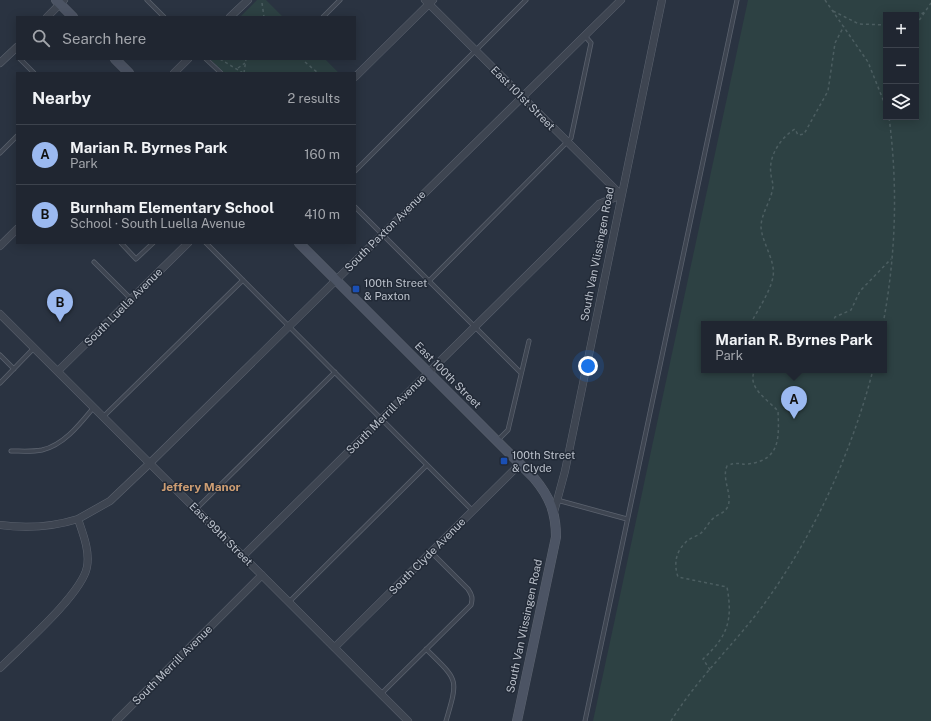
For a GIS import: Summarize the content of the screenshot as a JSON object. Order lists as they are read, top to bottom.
{
  "streets": {
    "main road": ["South Van Vlissingen Road", "East 100th Street"],
    "street": [
      "East 101st Street",
      "South Paxton Avenue",
      "South Luella Avenue",
      "South Merrill Avenue",
      "East 99th Street",
      "South Clyde Avenue"
    ]
  },
  "crossings": [
    ["East 101st Street", "South Paxton Avenue"],
    ["East 101st Street", "South Van Vlissingen Road"],
    ["East 101st Street", "South Merrill Avenue"],
    ["South Paxton Avenue", "East 100th Street"],
    ["South Paxton Avenue", "East 99th Street"],
    ["South Van Vlissingen Road", "East 100th Street"],
    ["South Van Vlissingen Road", "South Merrill Avenue"],
    ["South Luella Avenue", "East 99th Street"],
    ["East 100th Street", "South Merrill Avenue"],
    ["East 100th Street", "South Clyde Avenue"],
    ["South Merrill Avenue", "East 99th Street"],
    ["East 99th Street", "South Clyde Avenue"]
  ],
  "districts": ["Jeffery Manor"],
  "places": {
    "transit": ["100th Street & Paxton", "100th Street & Clyde"]
  },
  "page": {
    "map_buttons": ["+", "−"],
    "search": "Search here",
    "heading": ["Nearby", "2 results"],
    "list": [
      {
        "mark": "A",
        "name": "Marian R. Byrnes Park",
        "note": "Park",
        "value": "160 m"
      },
      {
        "mark": "B",
        "name": "Burnham Elementary School",
        "note": "School · South Luella Avenue",
        "value": "410 m"
      }
    ],
    "pins": ["B", "A"],
    "popup": ["Marian R. Byrnes Park", "Park"]
  }
}
